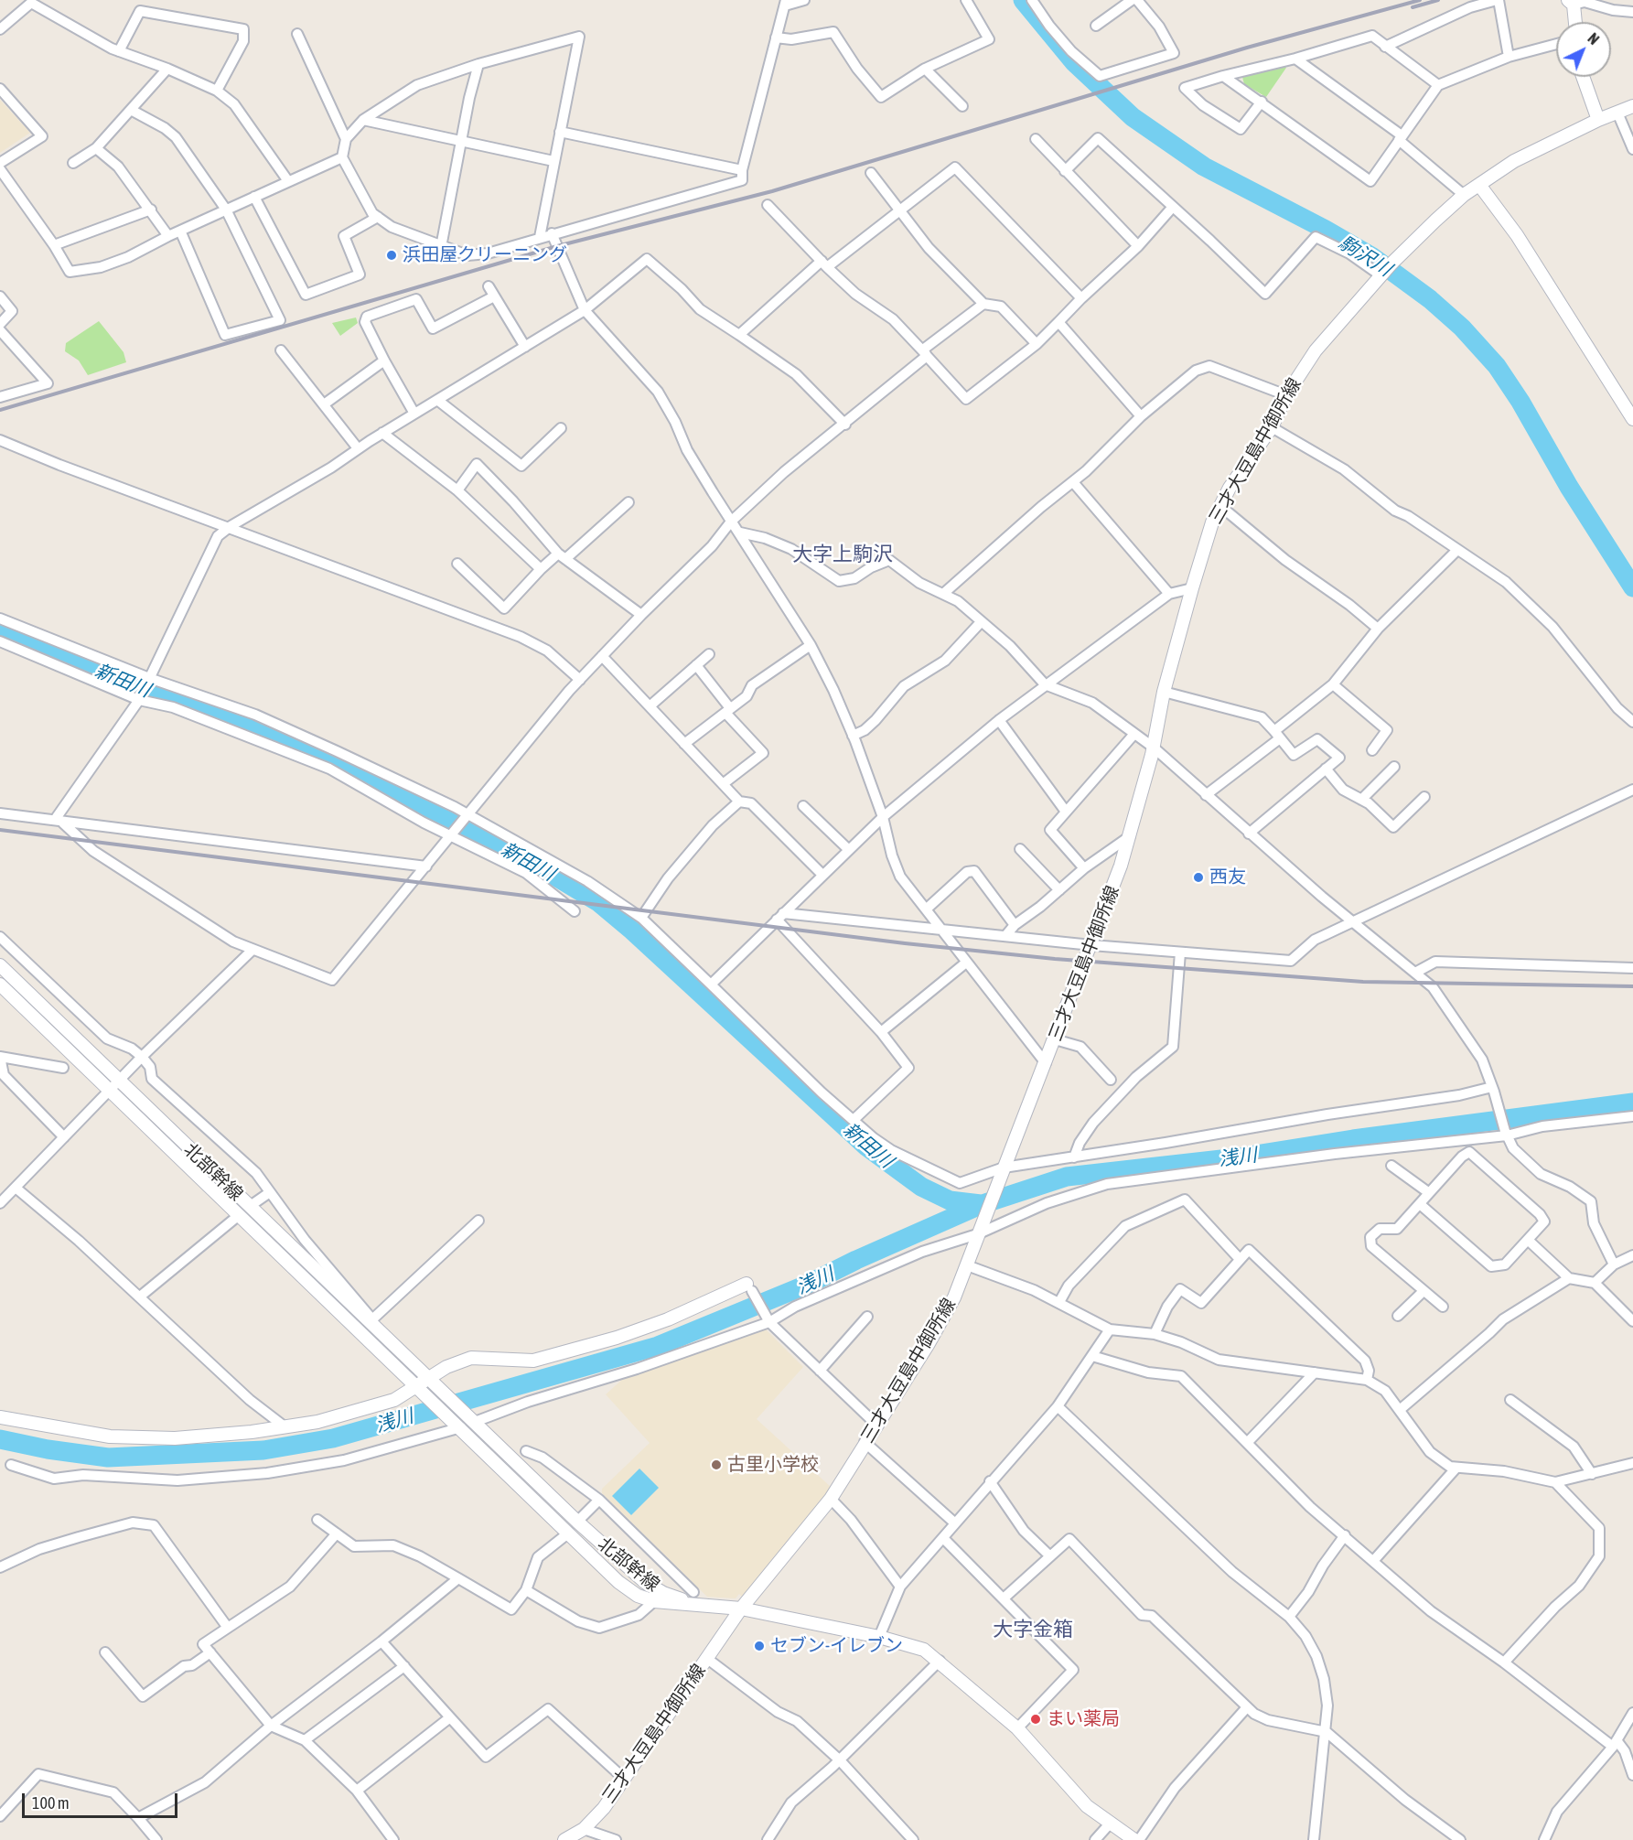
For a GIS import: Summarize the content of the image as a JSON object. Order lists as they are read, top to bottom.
{
  "streets": {
    "street": ["三才大豆島中御所線", "北部幹線"]
  },
  "districts": ["大字上駒沢", "大字金箱"],
  "water": ["駒沢川", "新田川", "浅川"],
  "places": [
    "浜田屋クリーニング",
    "西友",
    "古里小学校",
    "セブン-イレブン",
    "まい薬局"
  ],
  "scale_bar": "100 m",
  "north": "top right"
}
